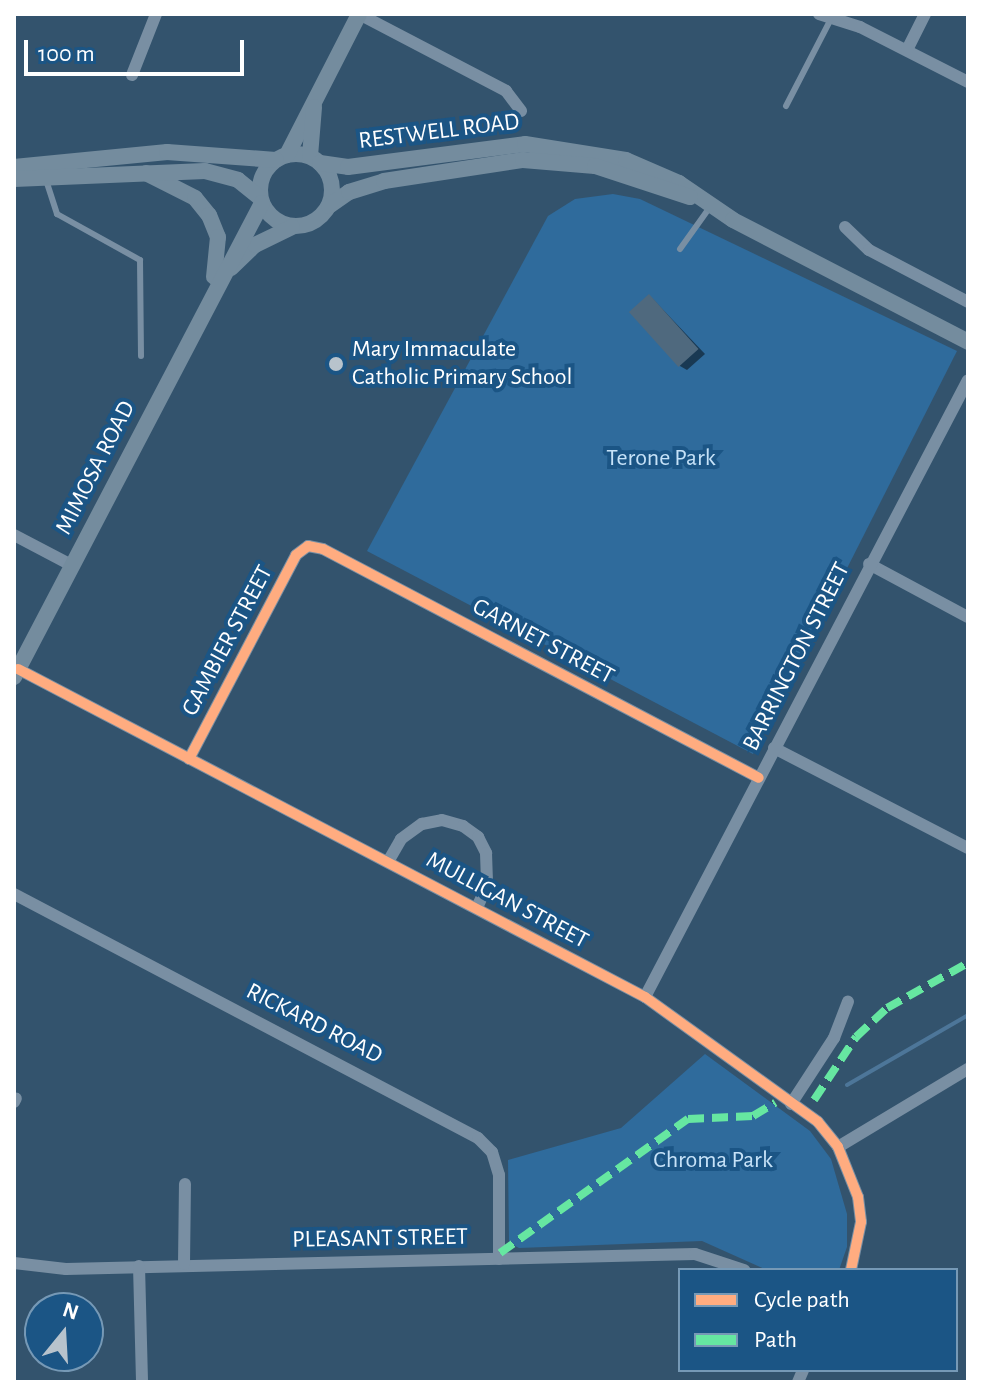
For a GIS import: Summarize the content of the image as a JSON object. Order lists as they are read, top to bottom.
{
  "streets": {
    "main road": ["RESTWELL ROAD", "MIMOSA ROAD"],
    "street": [
      "GAMBIER STREET",
      "GARNET STREET",
      "BARRINGTON STREET",
      "MULLIGAN STREET",
      "RICKARD ROAD",
      "PLEASANT STREET"
    ]
  },
  "crossings": [
    ["RESTWELL ROAD", "MIMOSA ROAD"],
    ["MIMOSA ROAD", "MULLIGAN STREET"],
    ["GAMBIER STREET", "GARNET STREET"],
    ["GAMBIER STREET", "MULLIGAN STREET"],
    ["GARNET STREET", "BARRINGTON STREET"],
    ["BARRINGTON STREET", "MULLIGAN STREET"],
    ["RICKARD ROAD", "PLEASANT STREET"]
  ],
  "parks": ["Terone Park", "Chroma Park"],
  "places": ["Mary Immaculate Catholic Primary School"],
  "legend": ["Cycle path", "Path"],
  "scale_bar": "100 m",
  "north": "top"
}
